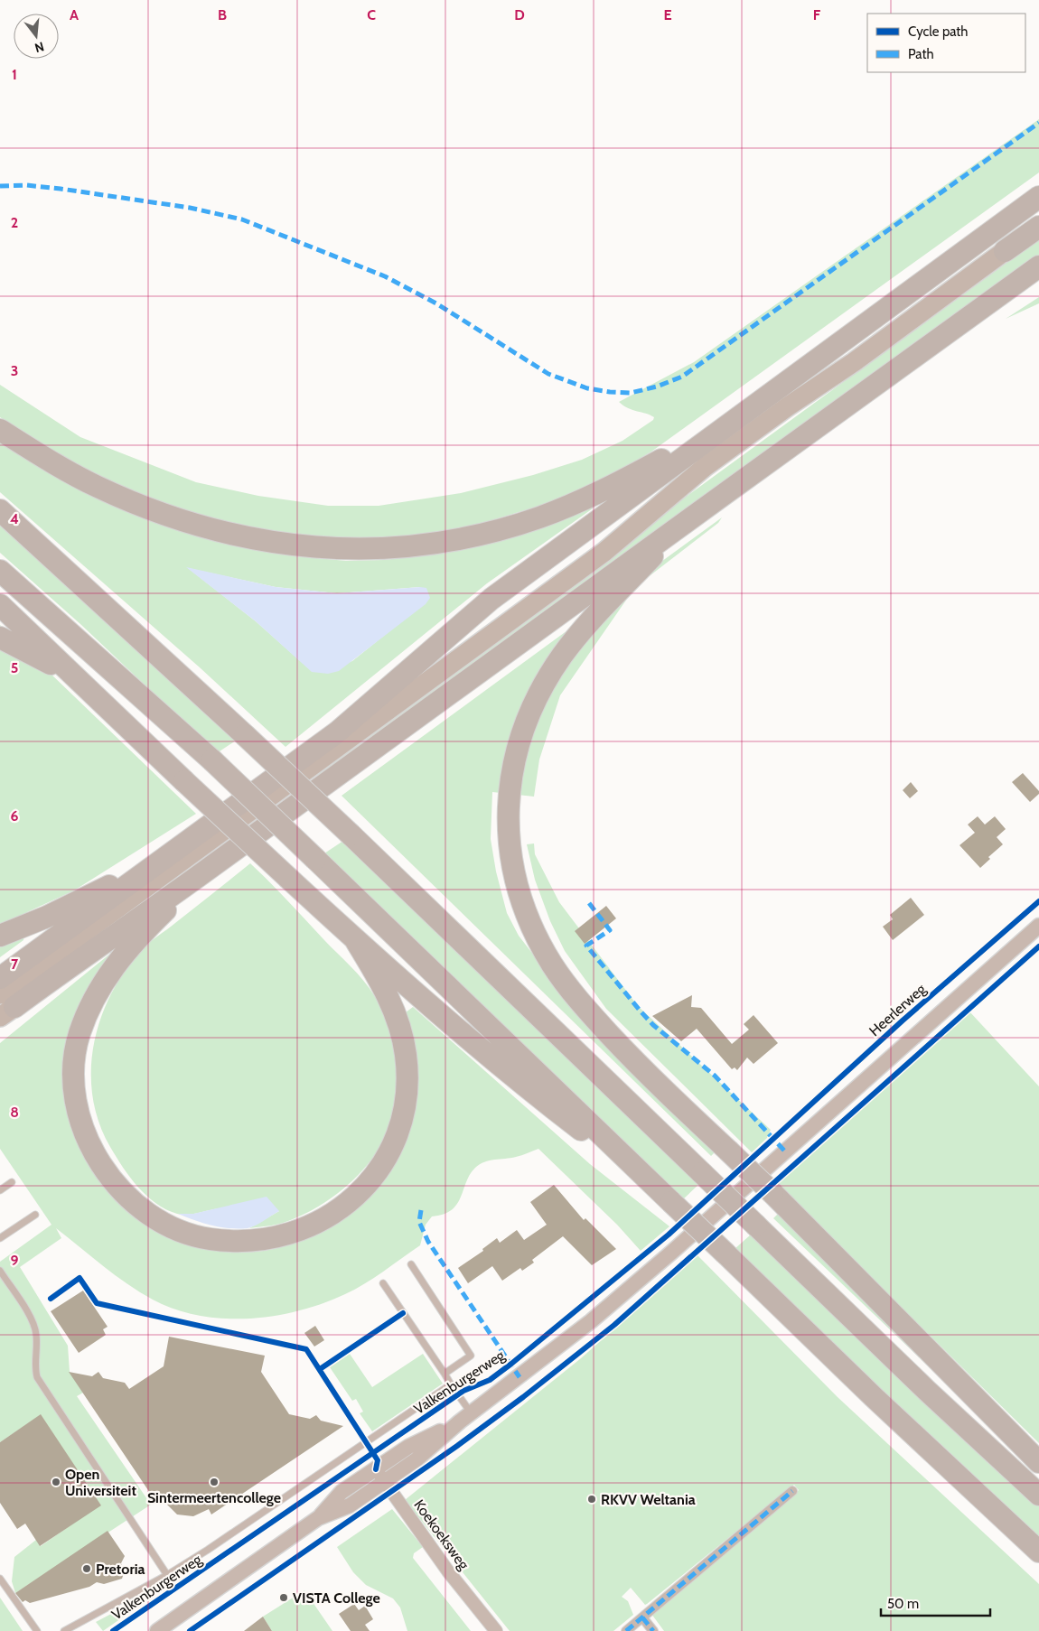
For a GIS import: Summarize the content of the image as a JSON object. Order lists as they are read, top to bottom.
{
  "streets": {
    "street": ["Heerlerweg", "Valkenburgerweg", "Koekoeksweg"]
  },
  "crossings": [
    ["Heerlerweg", "Valkenburgerweg"],
    ["Valkenburgerweg", "Koekoeksweg"]
  ],
  "places": [
    "Open Universiteit",
    "Sintermeertencollege",
    "RKVV Weltania",
    "Pretoria",
    "VISTA College"
  ],
  "legend": ["Cycle path", "Path"],
  "scale_bar": "50 m",
  "north": "bottom",
  "grid": {
    "columns": [
      "A",
      "B",
      "C",
      "D",
      "E",
      "F"
    ],
    "rows": [
      "1",
      "2",
      "3",
      "4",
      "5",
      "6",
      "7",
      "8",
      "9"
    ]
  }
}
